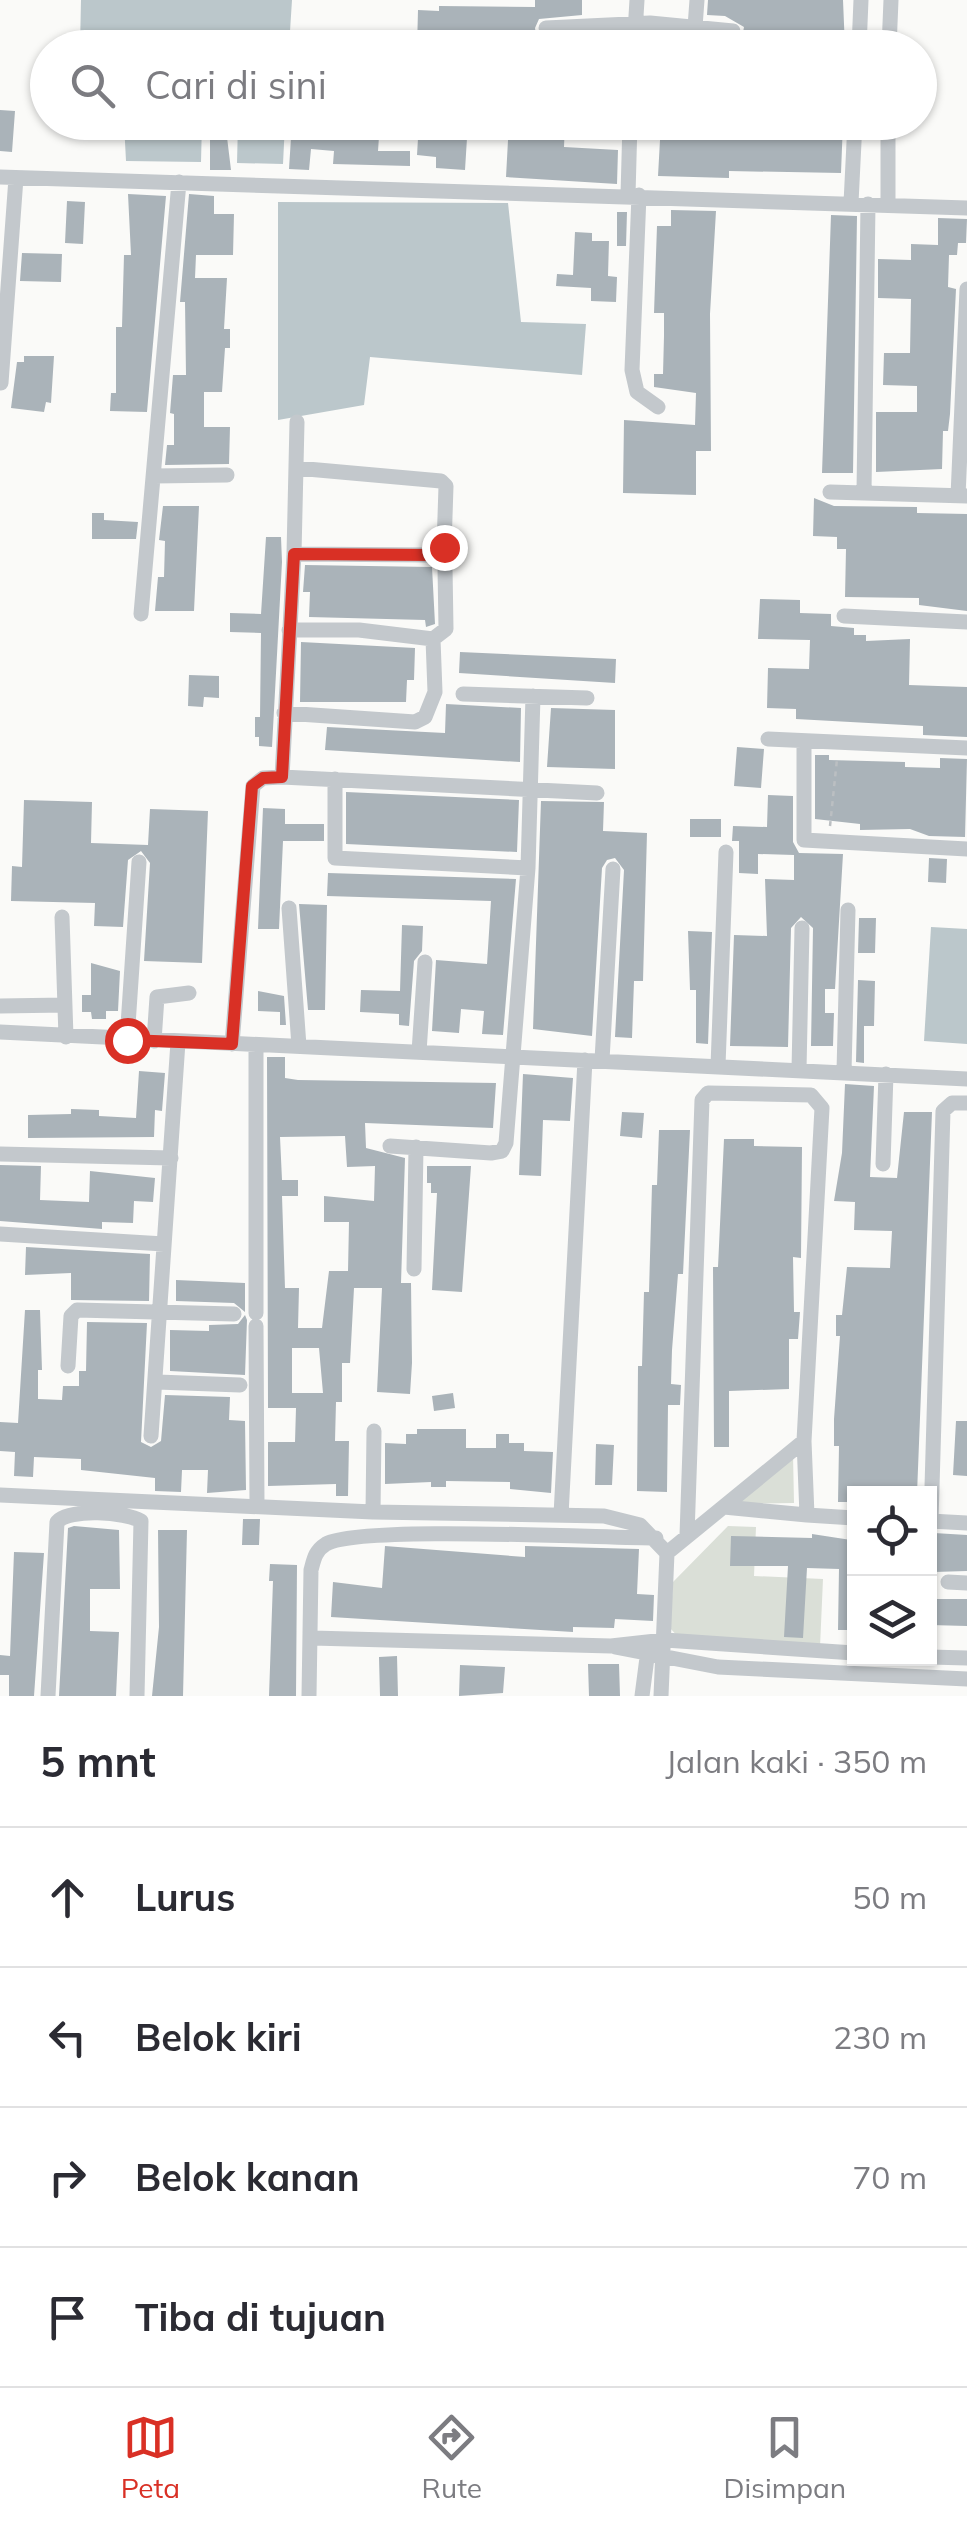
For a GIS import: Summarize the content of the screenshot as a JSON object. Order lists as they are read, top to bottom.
{
  "page": {
    "search": "Cari di sini",
    "heading": ["5 mnt", "Jalan kaki · 350 m"],
    "list": [
      ["Lurus", "50 m"],
      ["Belok kiri", "230 m"],
      ["Belok kanan", "70 m"],
      "Tiba di tujuan"
    ],
    "nav": ["Peta", "Rute", "Disimpan"]
  }
}
